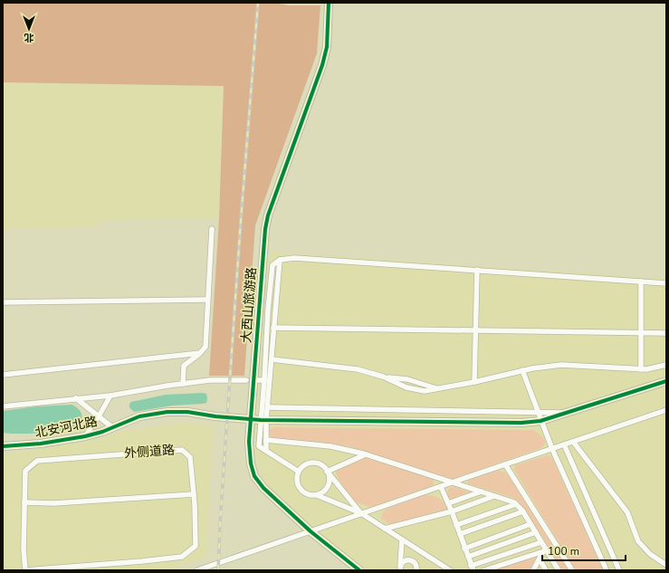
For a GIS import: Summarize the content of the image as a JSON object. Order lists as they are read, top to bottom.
{
  "streets": {
    "street": ["大西山旅游路", "北安河北路", "外侧道路"]
  },
  "crossings": [
    ["大西山旅游路", "北安河北路"]
  ],
  "scale_bar": "100 m",
  "north": "bottom"
}
